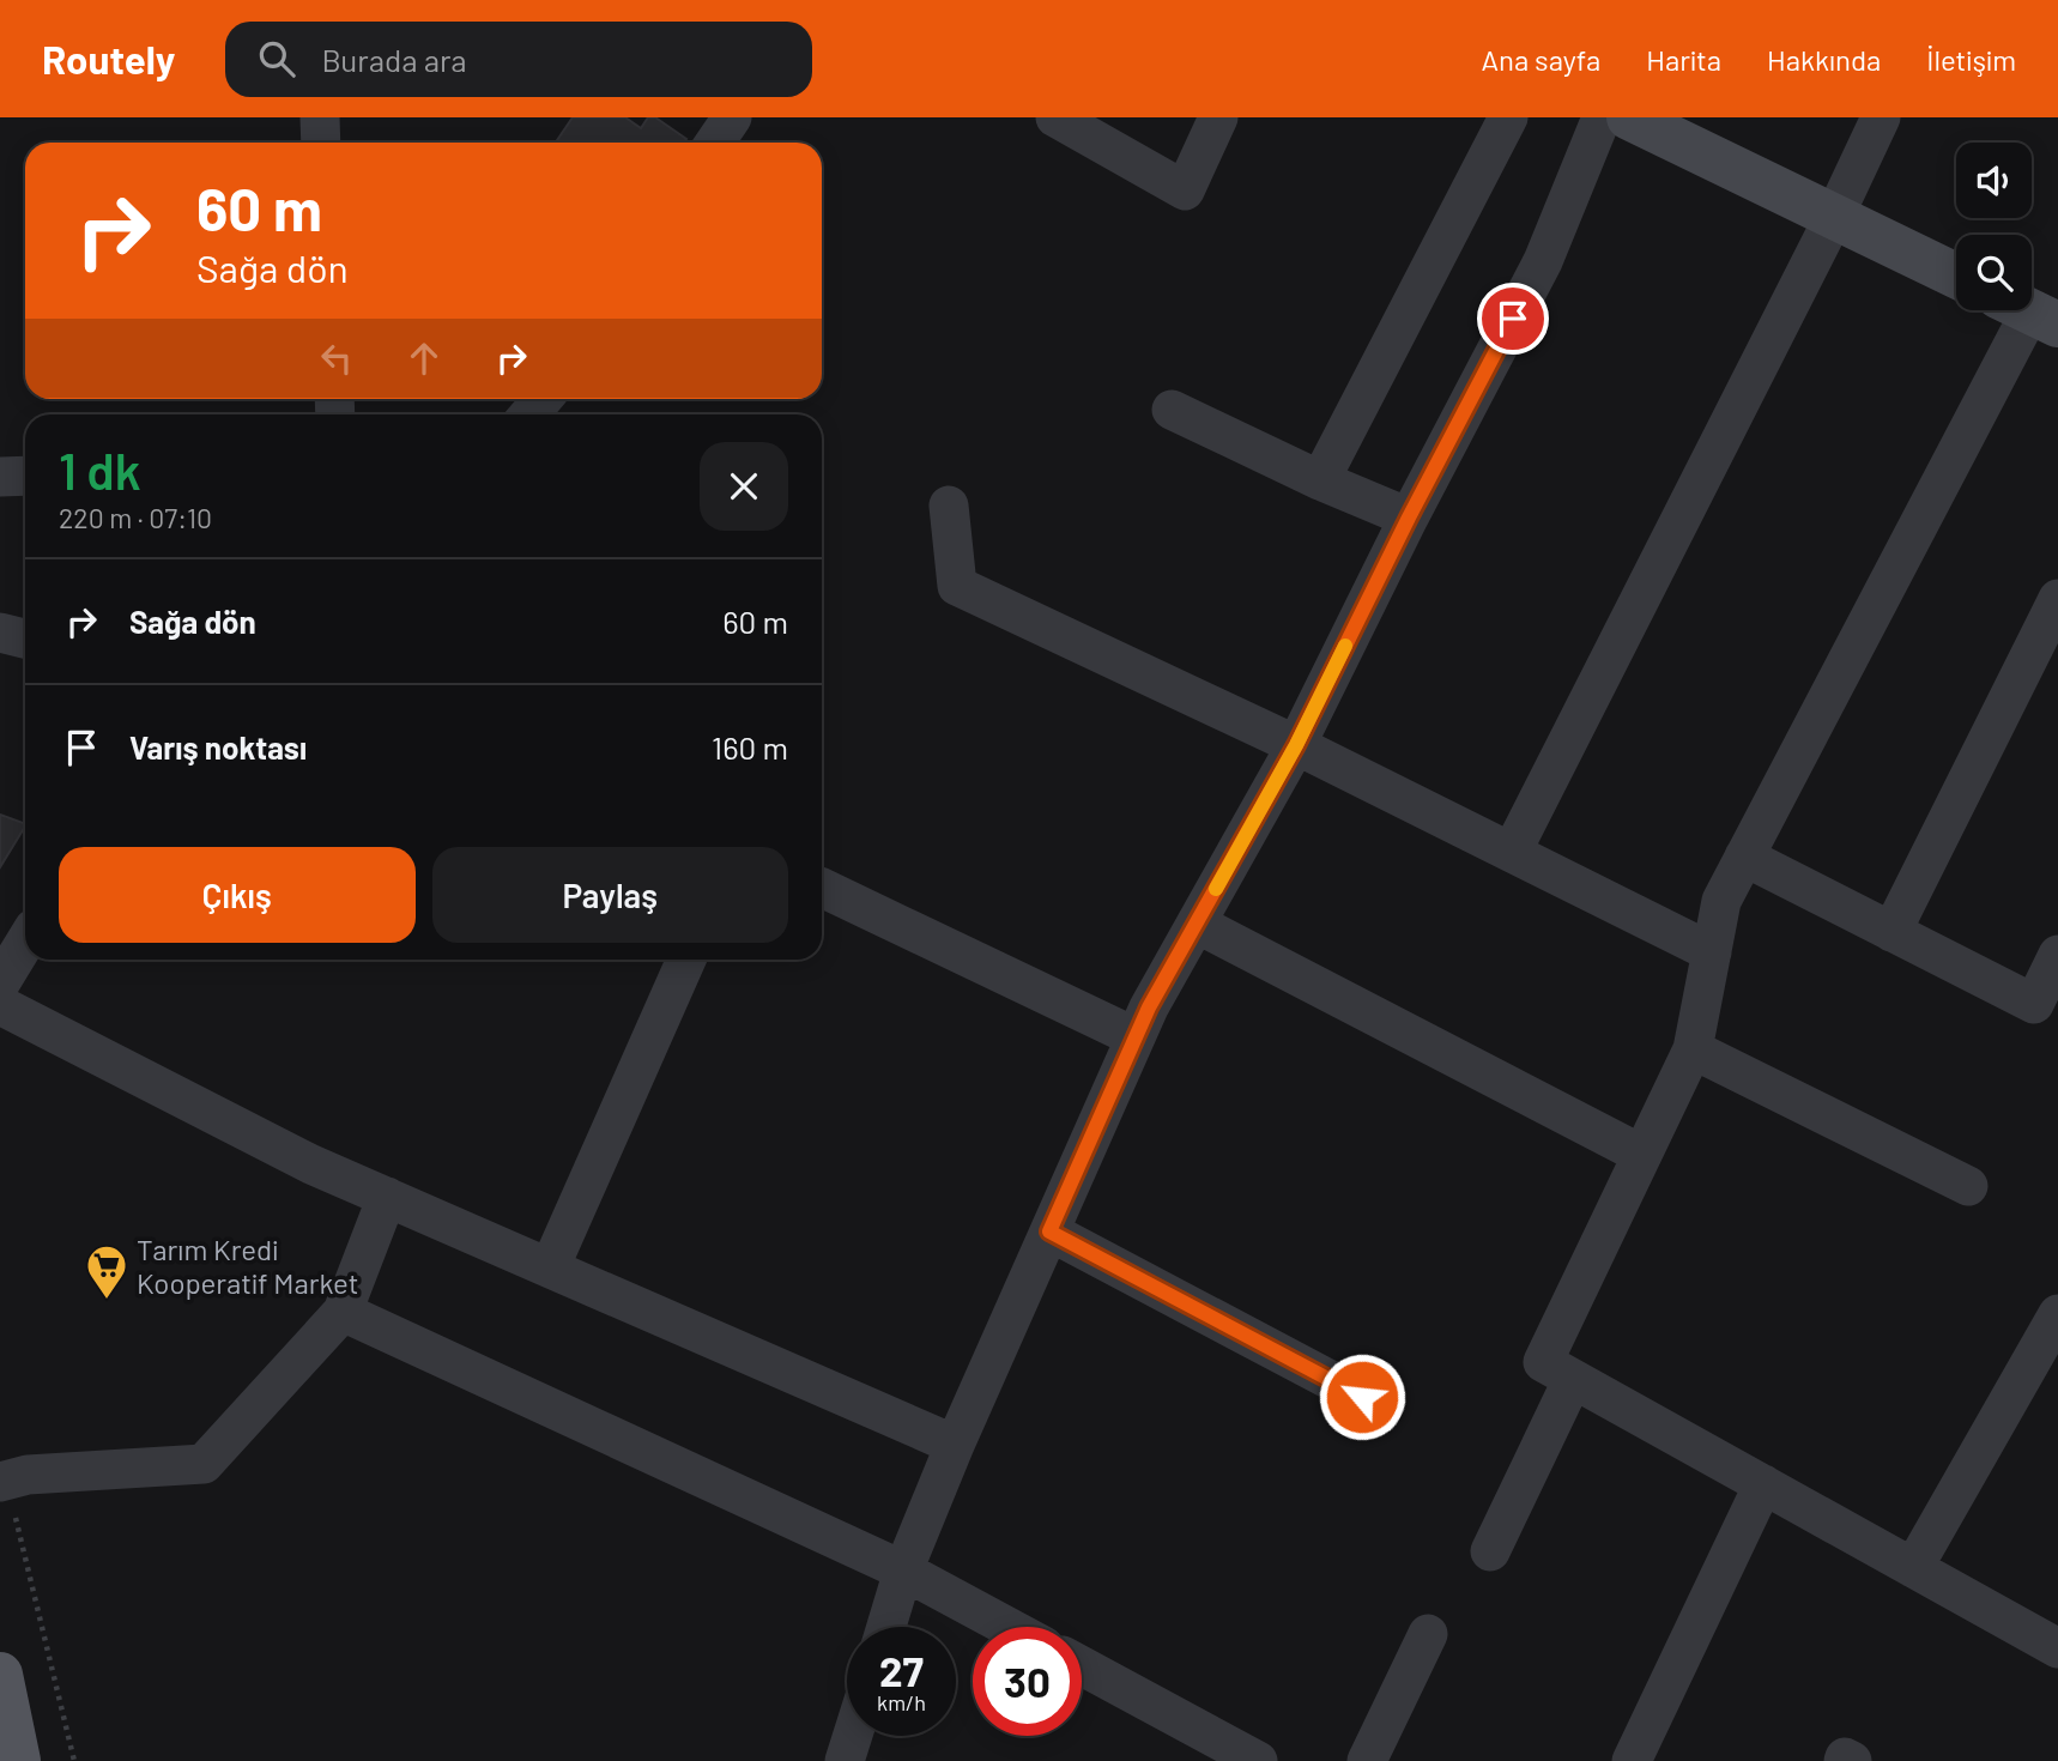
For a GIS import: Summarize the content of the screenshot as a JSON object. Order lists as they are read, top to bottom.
{
  "places": {
    "supermarket": ["Tarım Kredi Kooperatif Market"]
  },
  "page": {
    "header": "Routely",
    "search": "Burada ara",
    "nav": [
      "Ana sayfa",
      "Harita",
      "Hakkında",
      "İletişim"
    ],
    "turn": ["60 m", "Sağa dön"],
    "heading": ["1 dk", "220 m · 07:10"],
    "list": [
      {
        "name": "Sağa dön",
        "value": "60 m"
      },
      {
        "name": "Varış noktası",
        "value": "160 m"
      }
    ],
    "buttons": ["Çıkış", "Paylaş"],
    "speed": "27 km/h",
    "limit": "30"
  }
}
